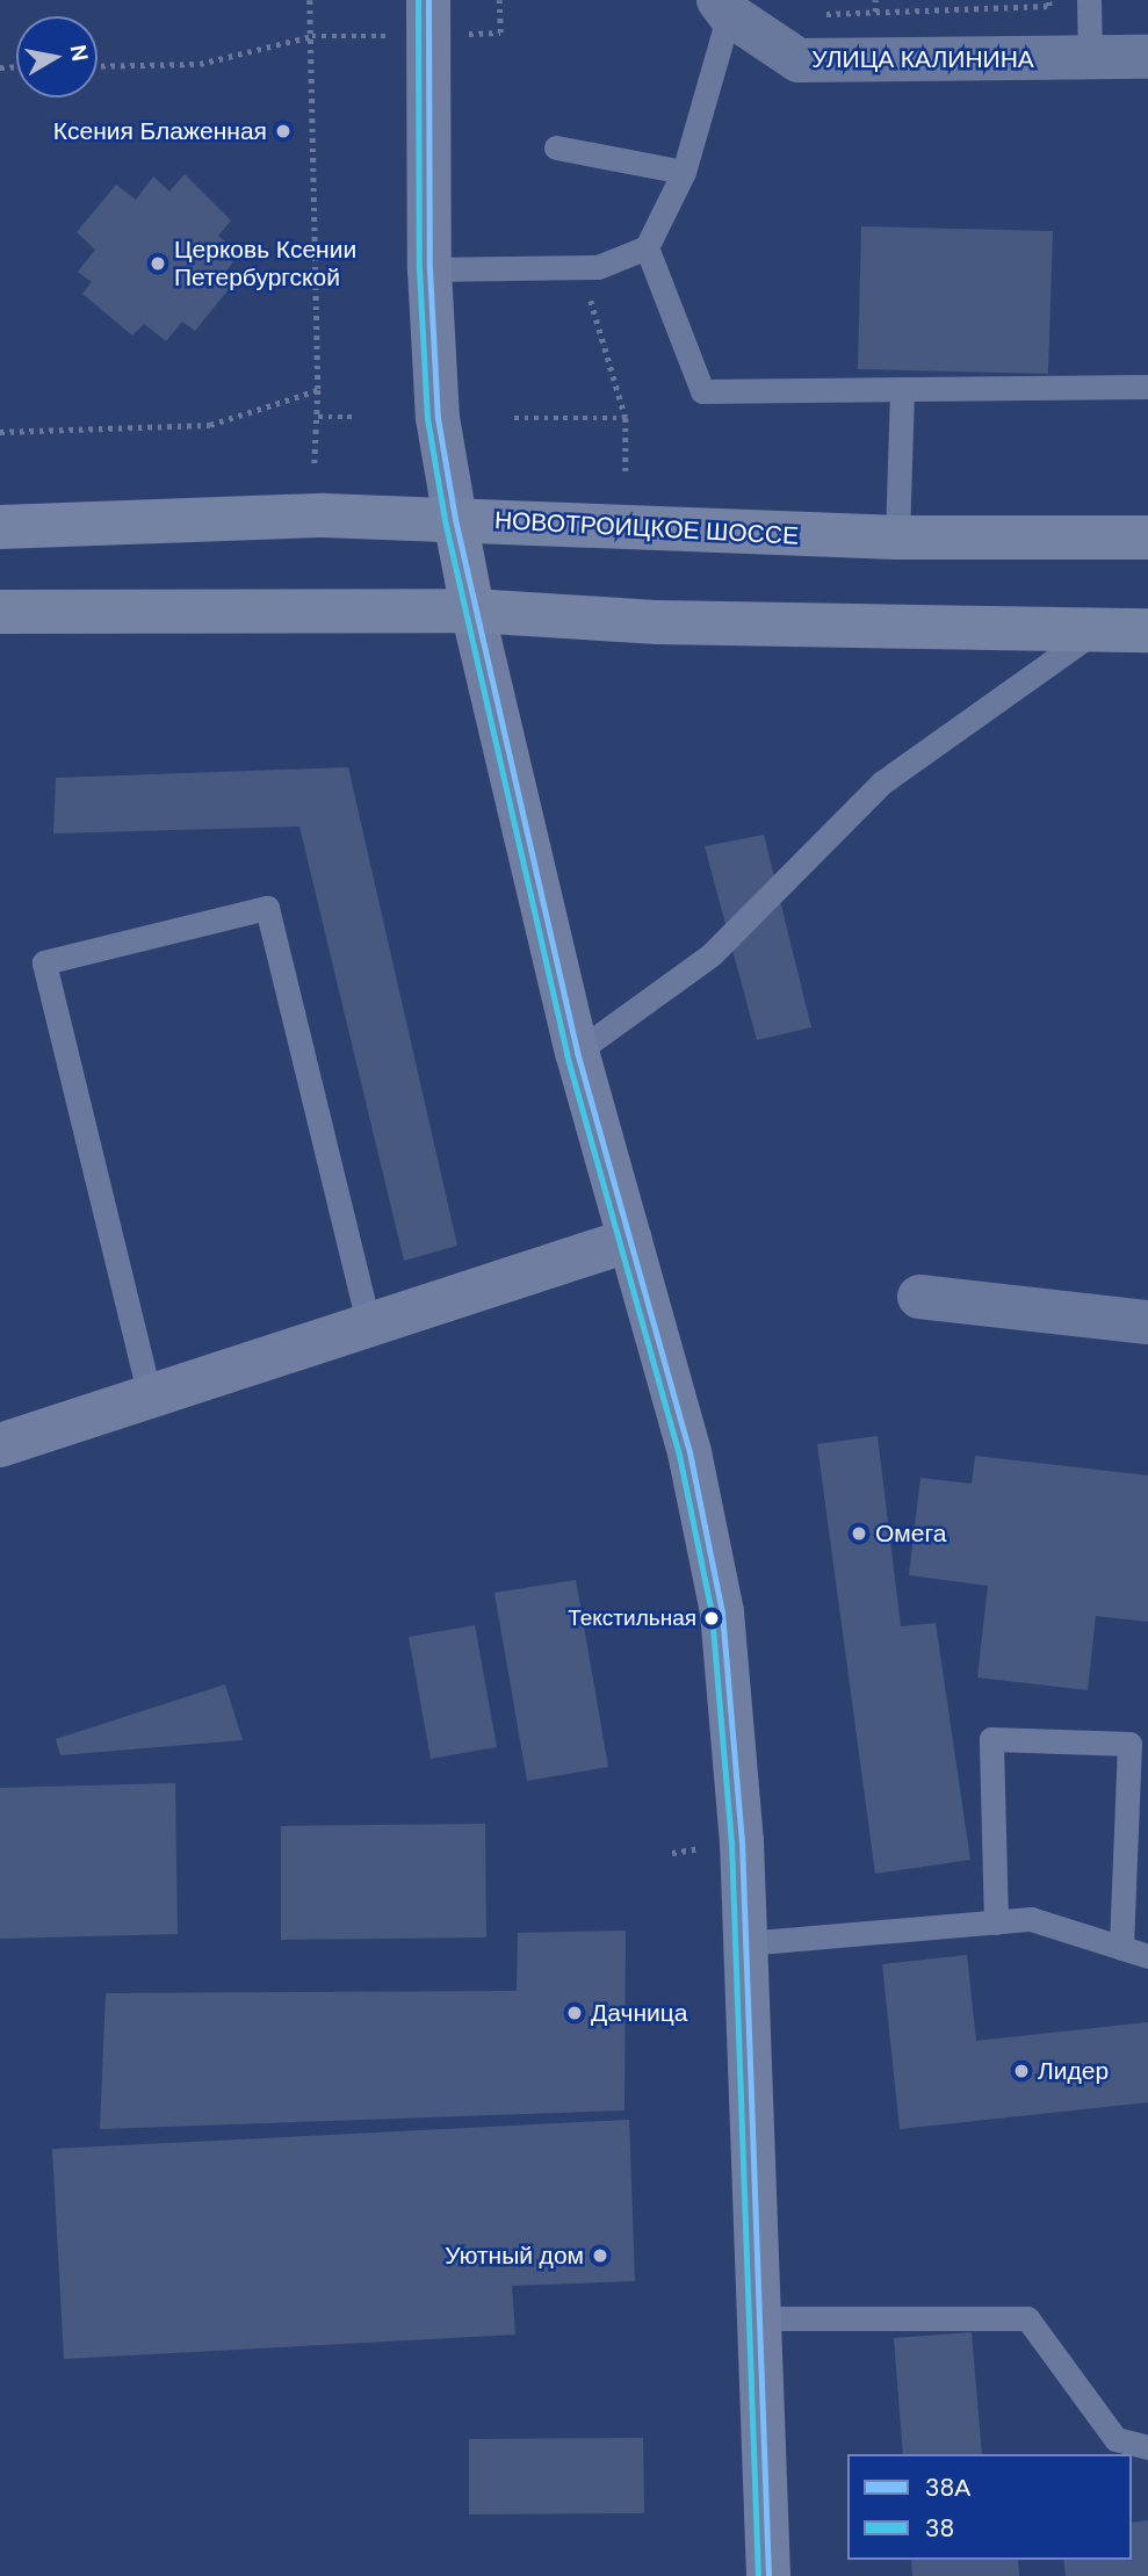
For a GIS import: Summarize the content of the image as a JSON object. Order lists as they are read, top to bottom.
{
  "streets": {
    "main road": ["НОВОТРОИЦКОЕ ШОССЕ"],
    "street": ["УЛИЦА КАЛИНИНА"]
  },
  "places": [
    "Ксения Блаженная",
    "Церковь Ксении Петербургской",
    "Омега",
    "Текстильная",
    "Дачница",
    "Лидер",
    "Уютный дом"
  ],
  "lines": ["transit line 38А", "transit line 38"],
  "legend": ["38А", "38"],
  "north": "right"
}
